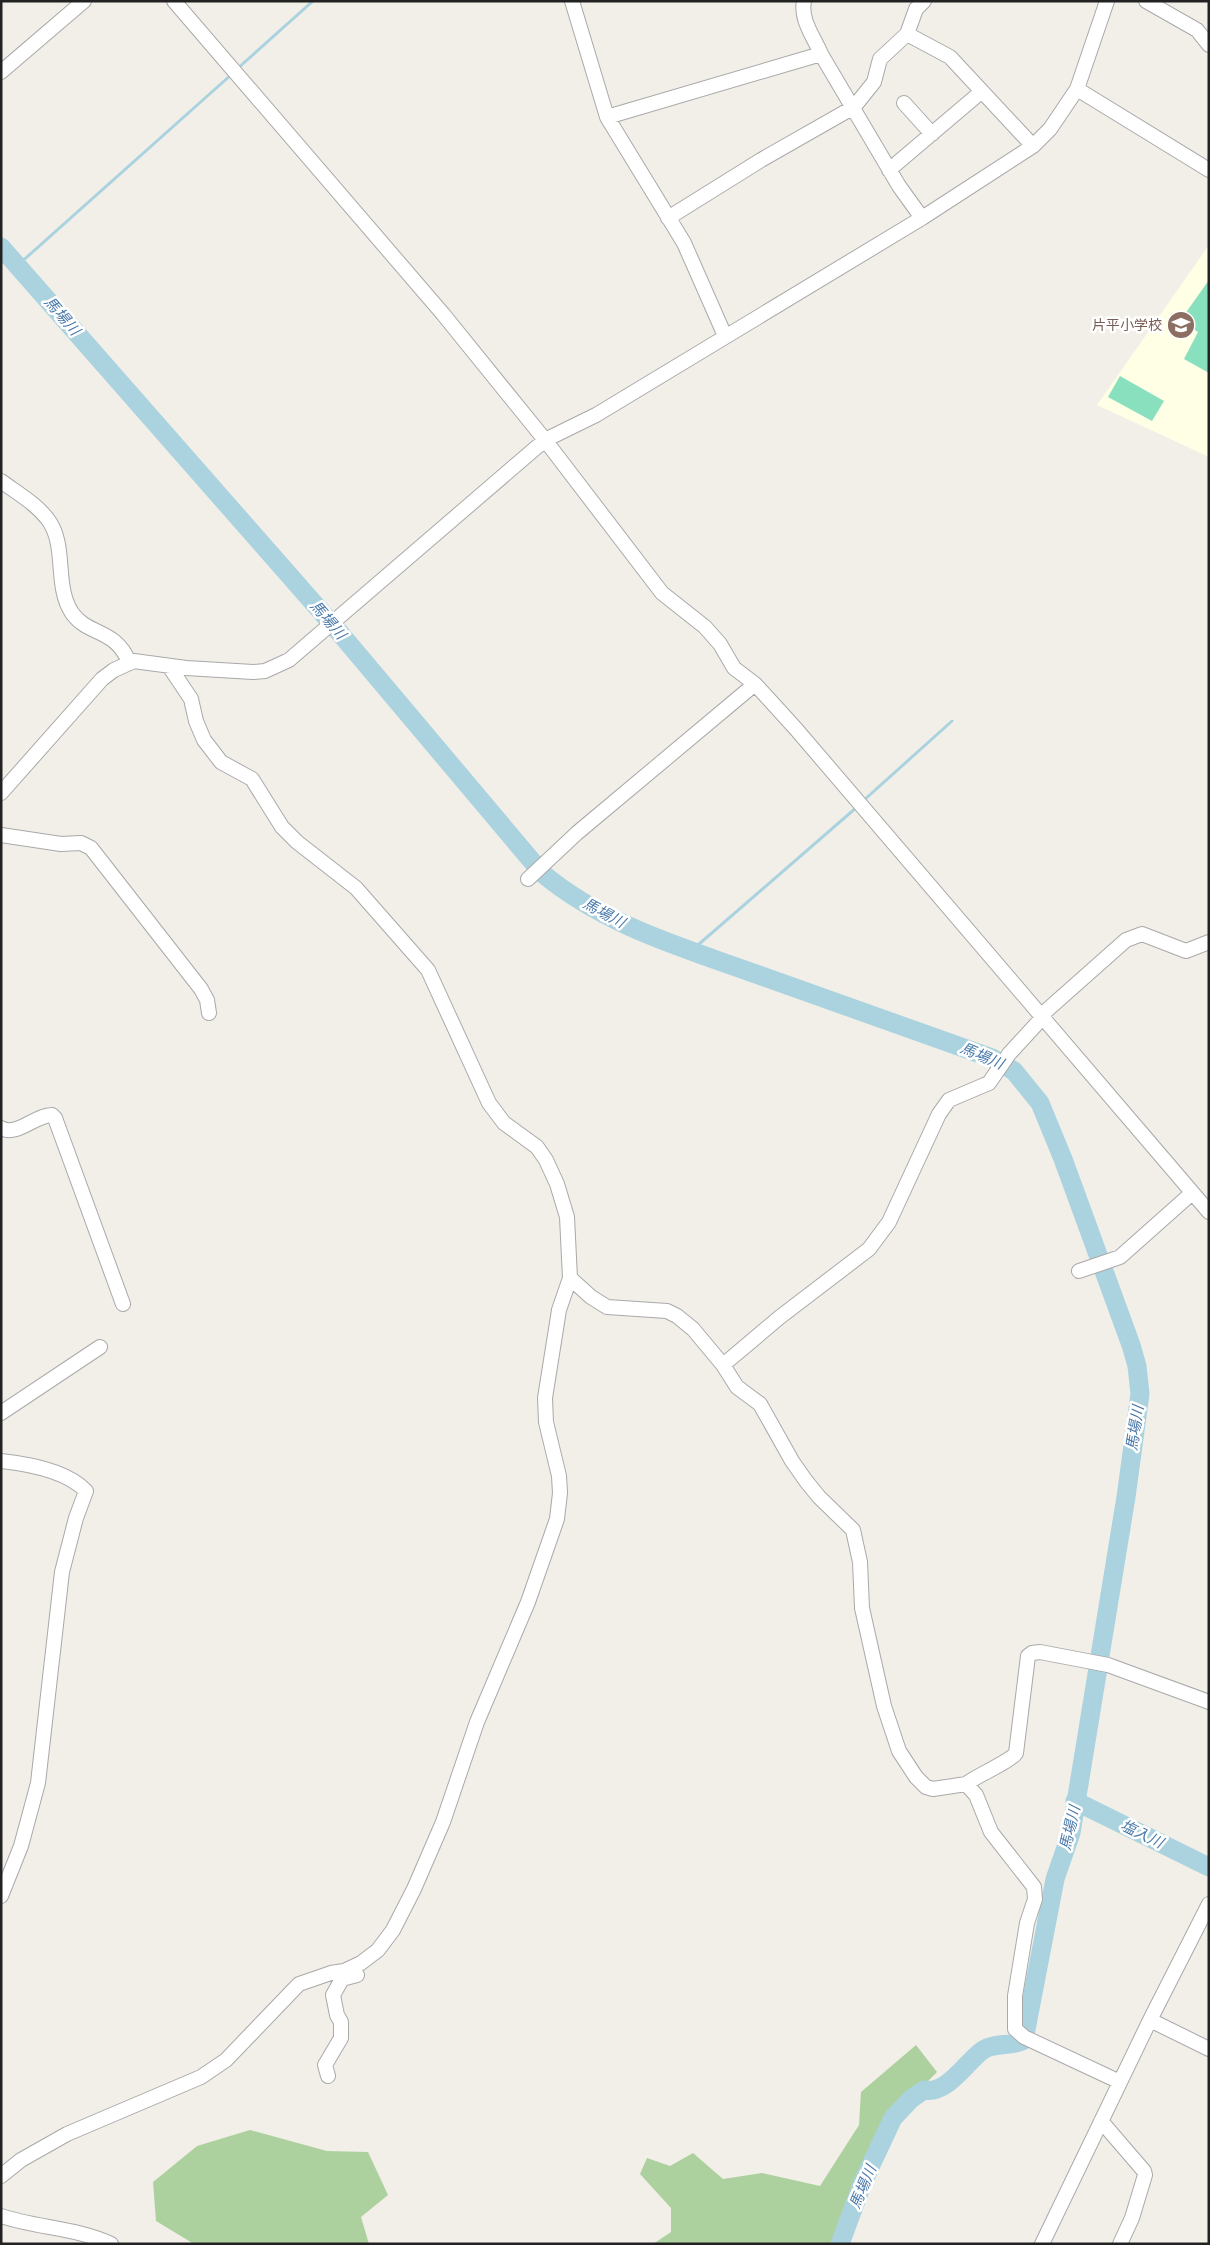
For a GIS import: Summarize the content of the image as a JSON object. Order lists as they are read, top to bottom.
{
  "water": ["馬場川", "塩入川"],
  "places": {
    "school or university": ["片平小学校"]
  }
}
